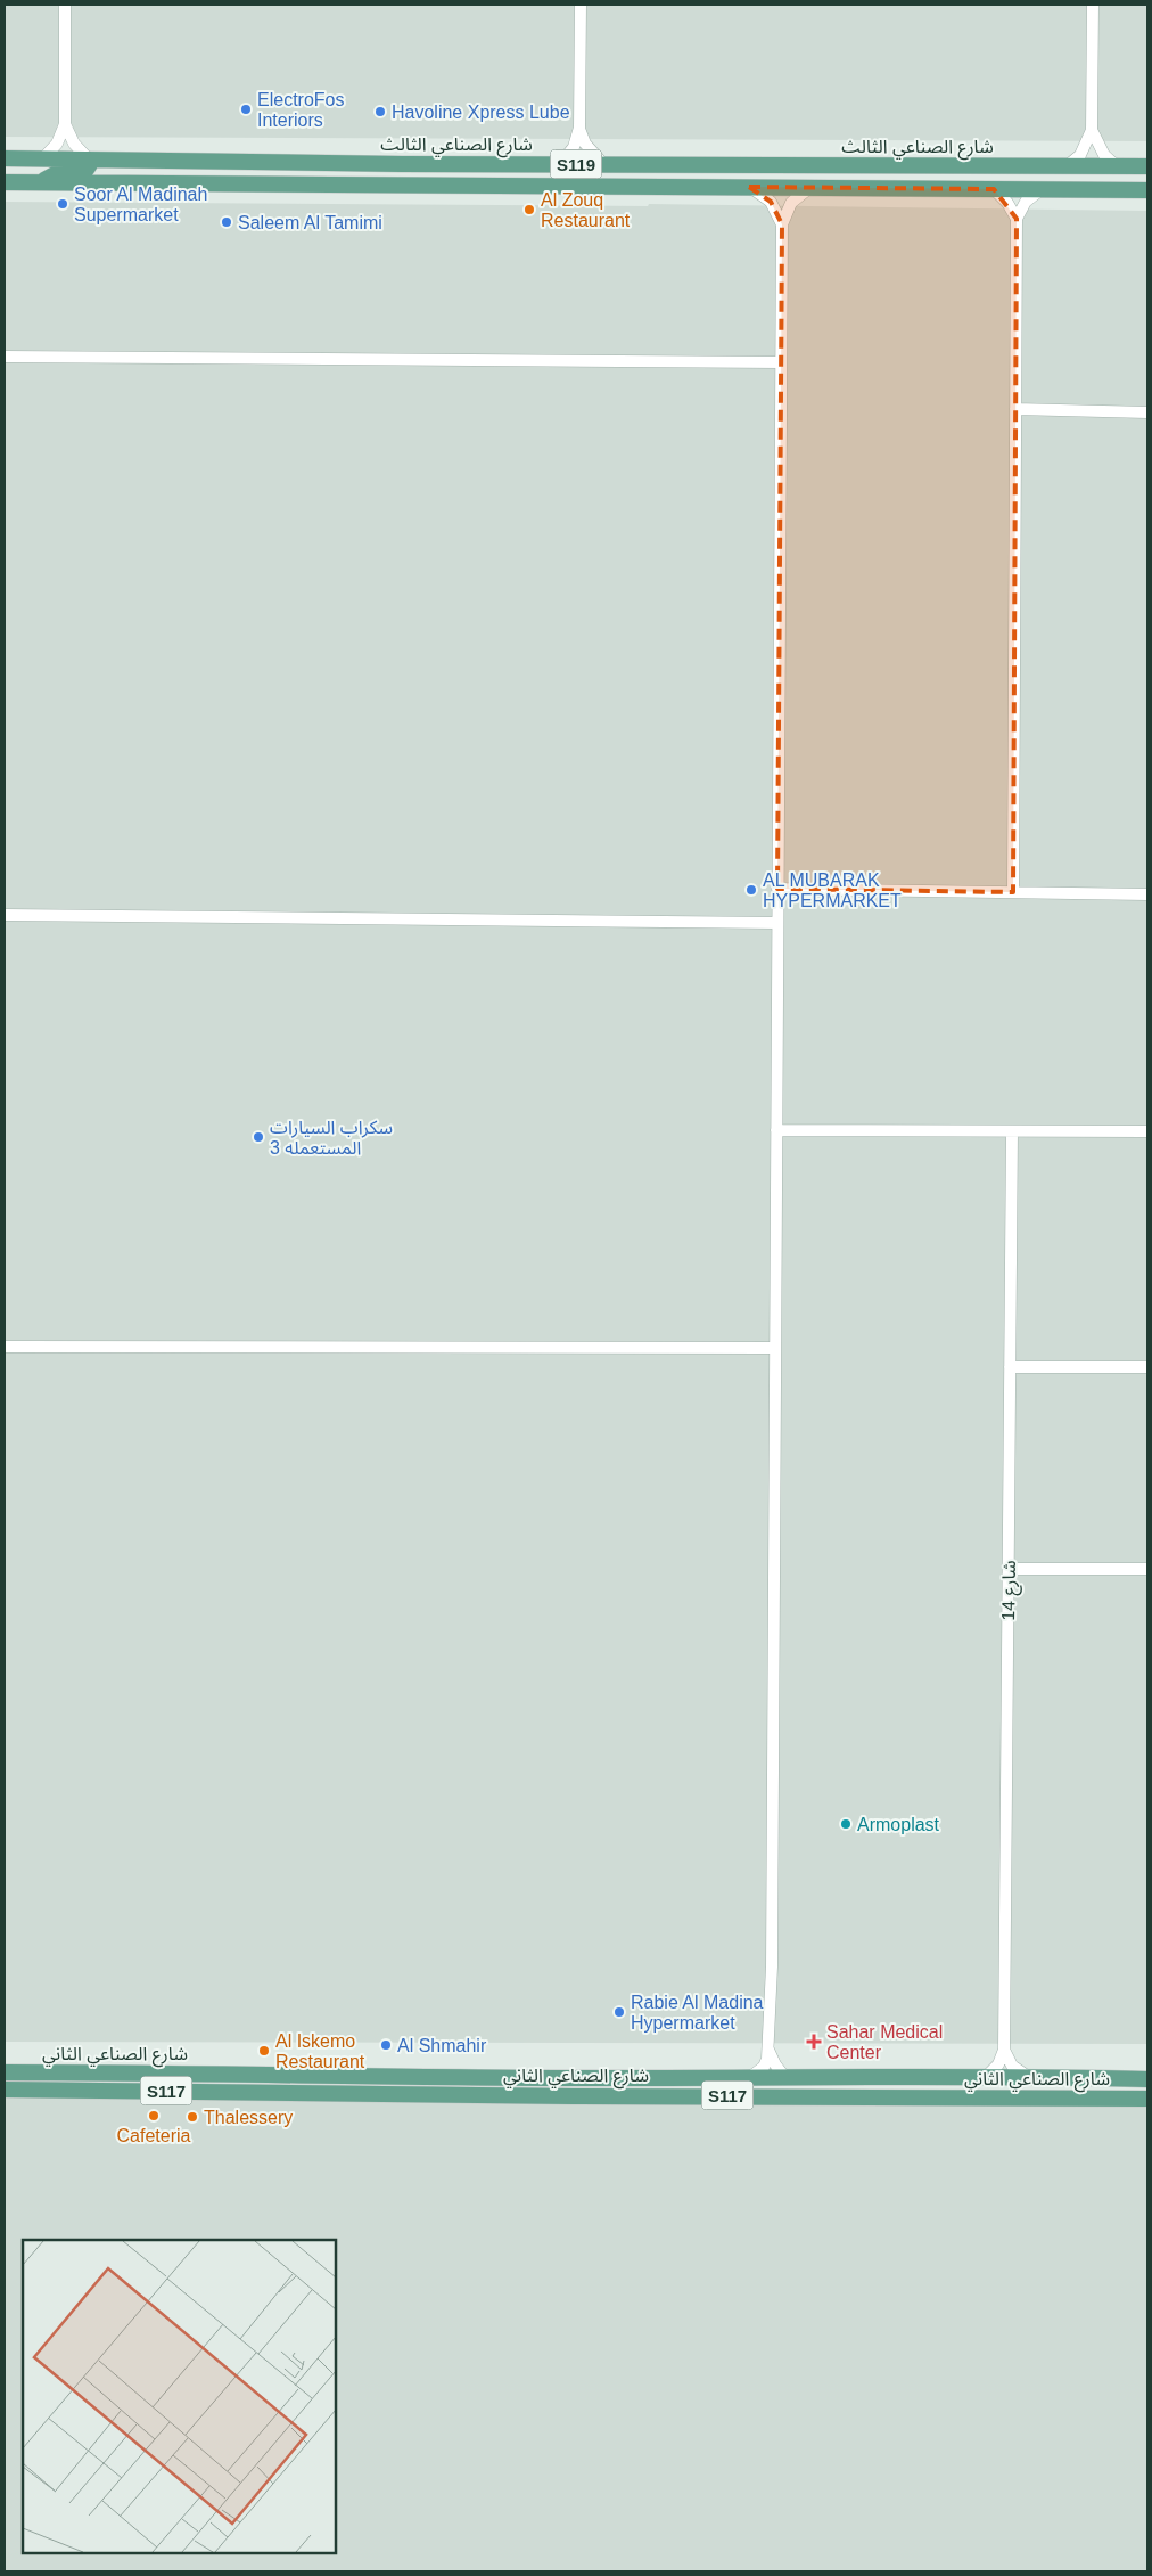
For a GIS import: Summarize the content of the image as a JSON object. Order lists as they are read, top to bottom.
{
  "streets": {
    "main road": [
      "شارع الصناعي الثالث",
      "S119",
      "شارع الصناعي الثاني",
      "S117"
    ],
    "street": ["شارع 14"]
  },
  "places": {
    "other": [
      "ElectroFos Interiors",
      "Havoline Xpress Lube",
      "Soor Al Madinah Supermarket",
      "Al Zouq Restaurant",
      "Saleem Al Tamimi",
      "AL MUBARAK HYPERMARKET",
      "سكراب السيارات المستعمله 3",
      "Armoplast",
      "Rabie Al Madina Hypermarket",
      "Al Shmahir",
      "Al Iskemo Restaurant",
      "Cafeteria",
      "Thalessery"
    ],
    "health": ["Sahar Medical Center"]
  }
}
